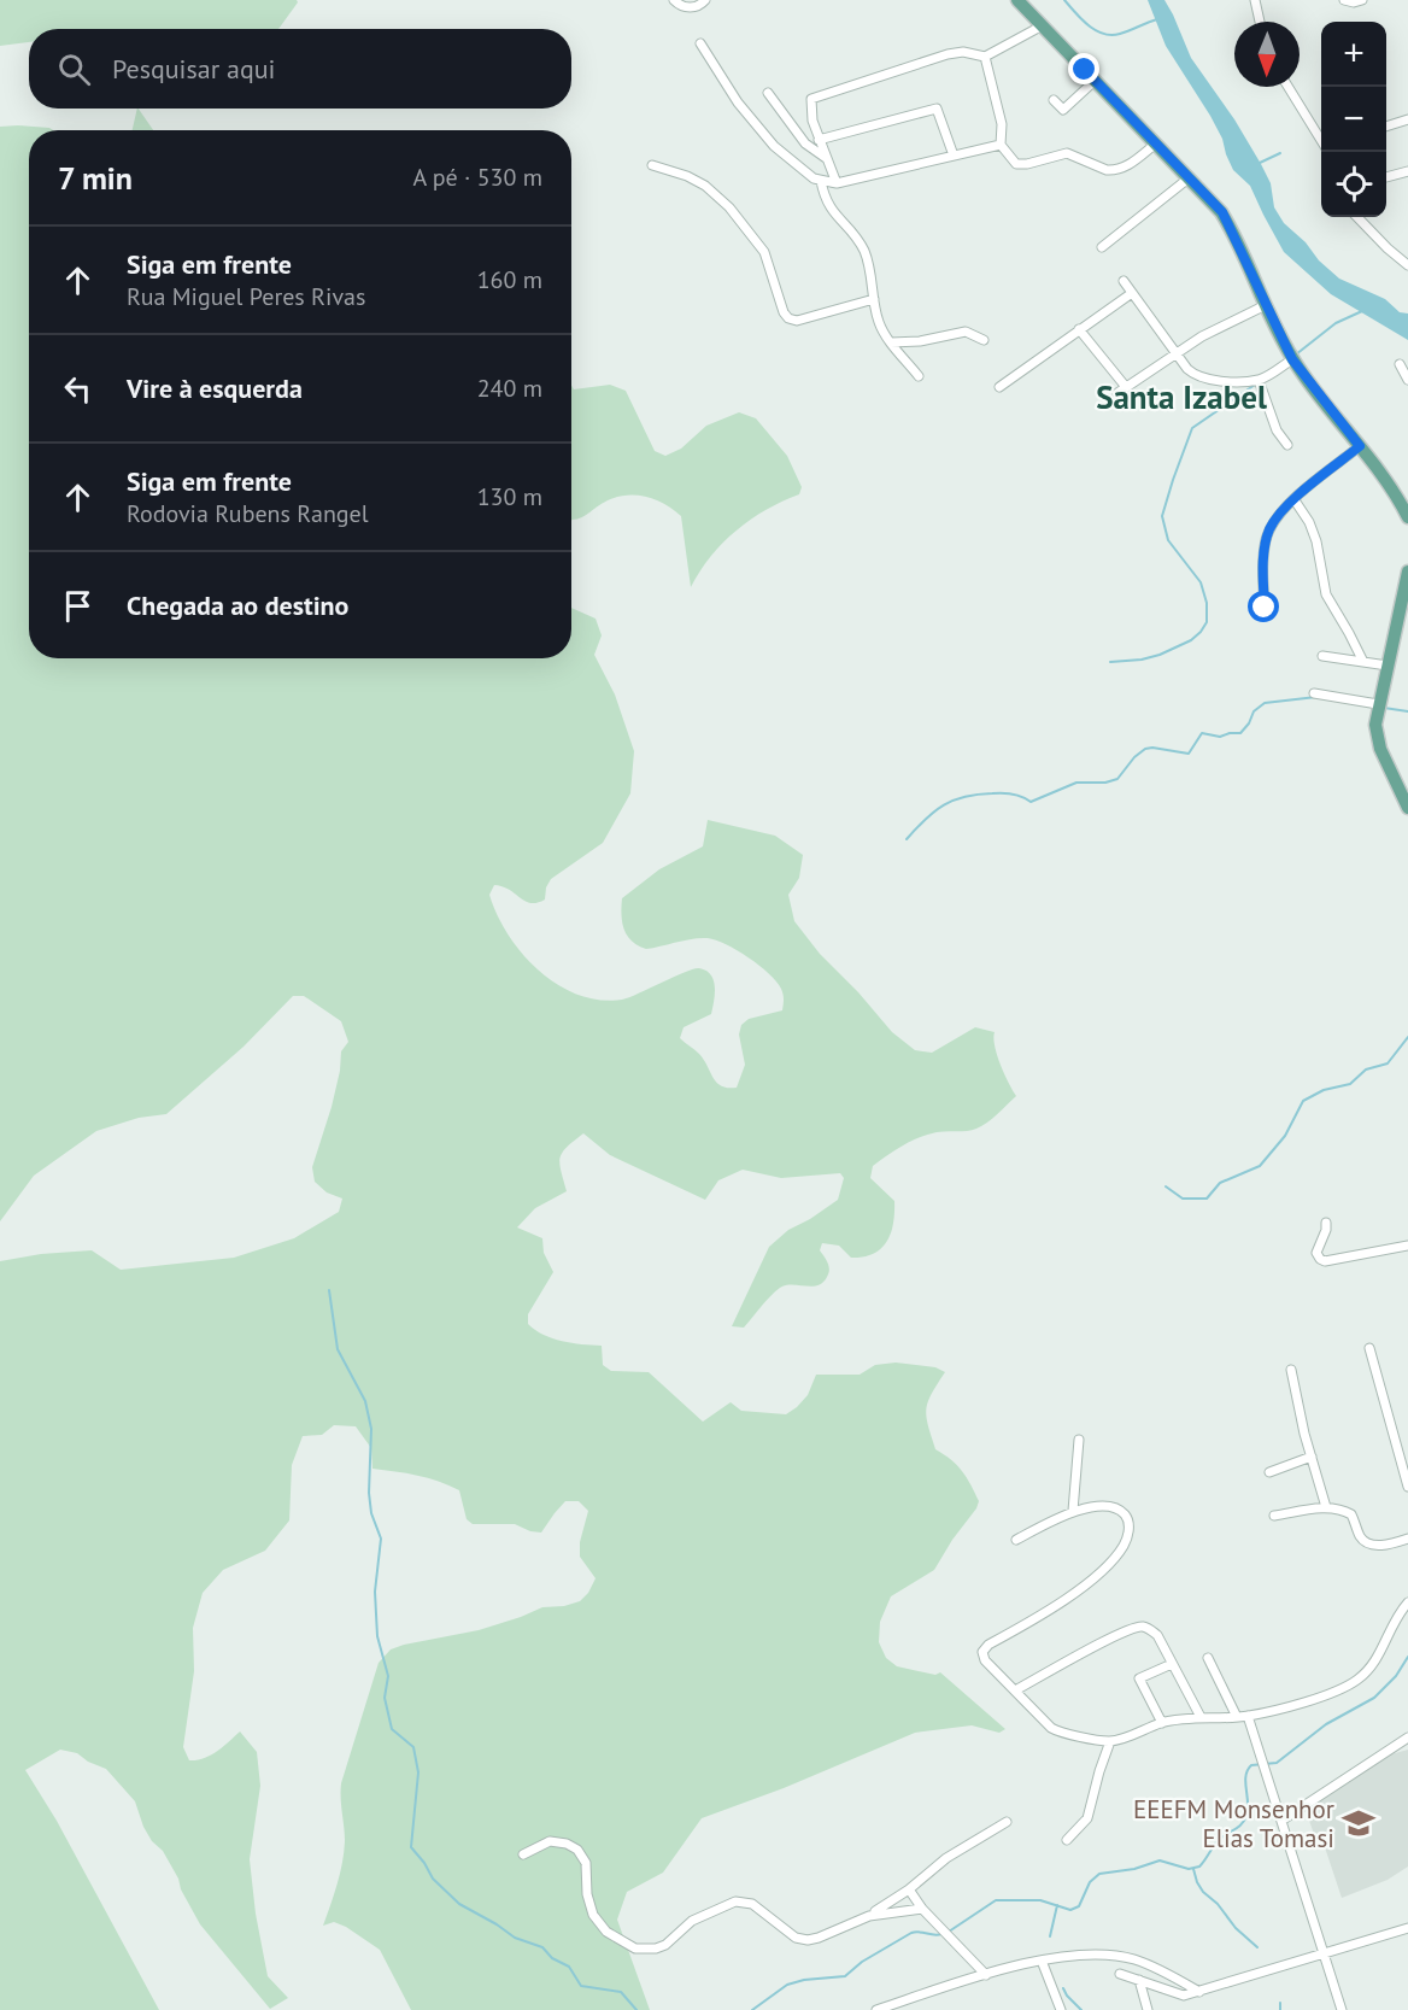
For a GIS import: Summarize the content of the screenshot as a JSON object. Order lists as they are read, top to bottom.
{
  "districts": ["Santa Izabel"],
  "places": {
    "school or university": ["EEEFM Monsenhor Elias Tomasi"]
  },
  "north": "bottom",
  "page": {
    "map_buttons": ["+", "−"],
    "search": "Pesquisar aqui",
    "heading": ["7 min", "A pé · 530 m"],
    "list": [
      ["Siga em frente", "Rua Miguel Peres Rivas", "160 m"],
      ["Vire à esquerda", "240 m"],
      ["Siga em frente", "Rodovia Rubens Rangel", "130 m"],
      "Chegada ao destino"
    ]
  }
}
